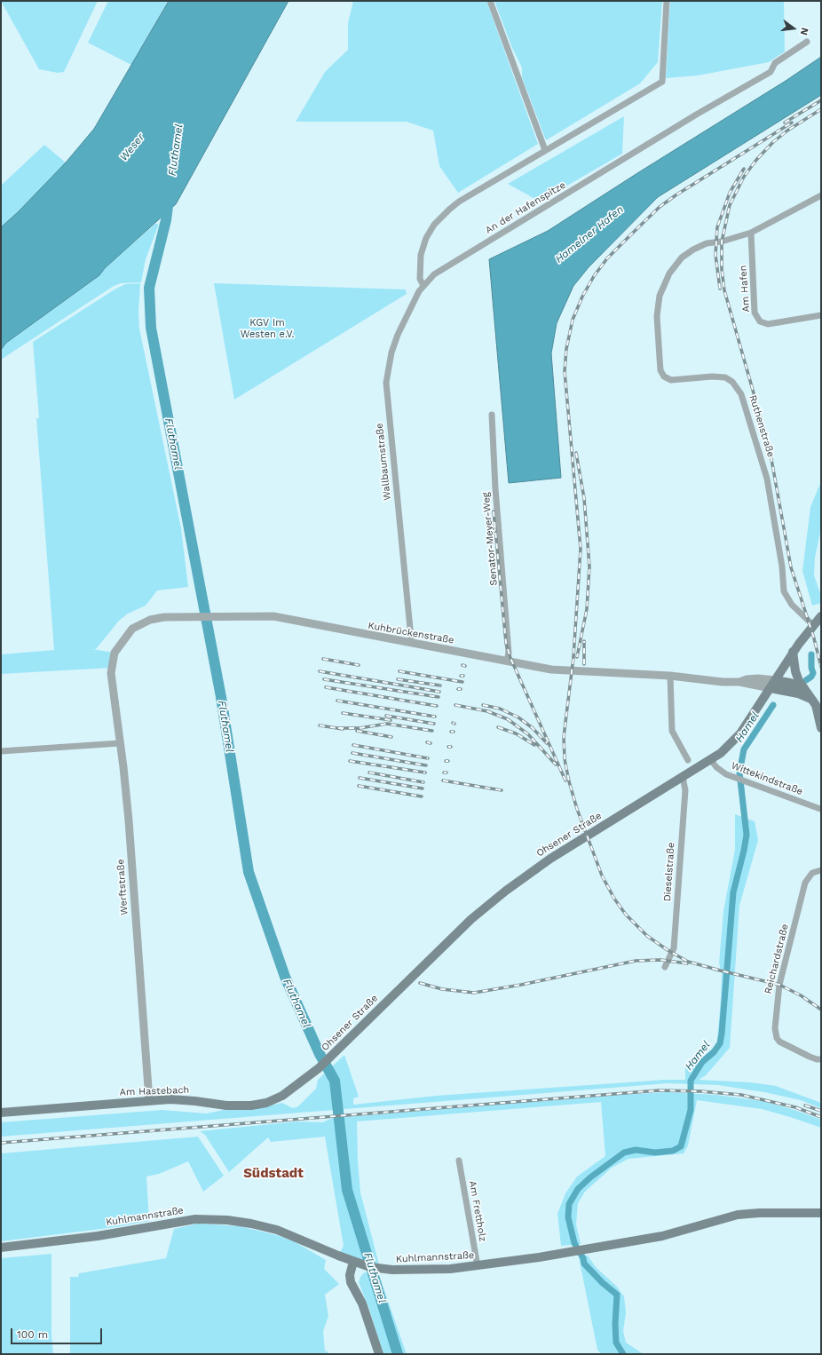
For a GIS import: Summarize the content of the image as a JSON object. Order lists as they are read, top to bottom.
{
  "streets": {
    "main road": ["Ohsener Straße", "Am Hastebach", "Kuhlmannstraße"],
    "street": [
      "An der Hafenspitze",
      "Am Hafen",
      "Ruthenstraße",
      "Wallbaumstraße",
      "Senator-Meyer-Weg",
      "Kuhbrückenstraße",
      "Wittekindstraße",
      "Dieselstraße",
      "Werftstraße",
      "Reichardstraße",
      "Am Frettholz"
    ]
  },
  "crossings": [
    ["An der Hafenspitze", "Wallbaumstraße"],
    ["Am Hafen", "Ruthenstraße"],
    ["Ruthenstraße", "Ohsener Straße"],
    ["Wallbaumstraße", "Kuhbrückenstraße"],
    ["Senator-Meyer-Weg", "Kuhbrückenstraße"],
    ["Kuhbrückenstraße", "Ohsener Straße"],
    ["Kuhbrückenstraße", "Werftstraße"],
    ["Wittekindstraße", "Ohsener Straße"],
    ["Ohsener Straße", "Dieselstraße"],
    ["Ohsener Straße", "Am Hastebach"],
    ["Werftstraße", "Am Hastebach"],
    ["Am Frettholz", "Kuhlmannstraße"]
  ],
  "districts": ["Südstadt"],
  "water": [
    "Weser",
    "Fluthamel",
    "Hamelner Hafen",
    "Hamel"
  ],
  "parks": ["KGV Im Westen e.V."],
  "scale_bar": "100 m",
  "north": "right"
}
